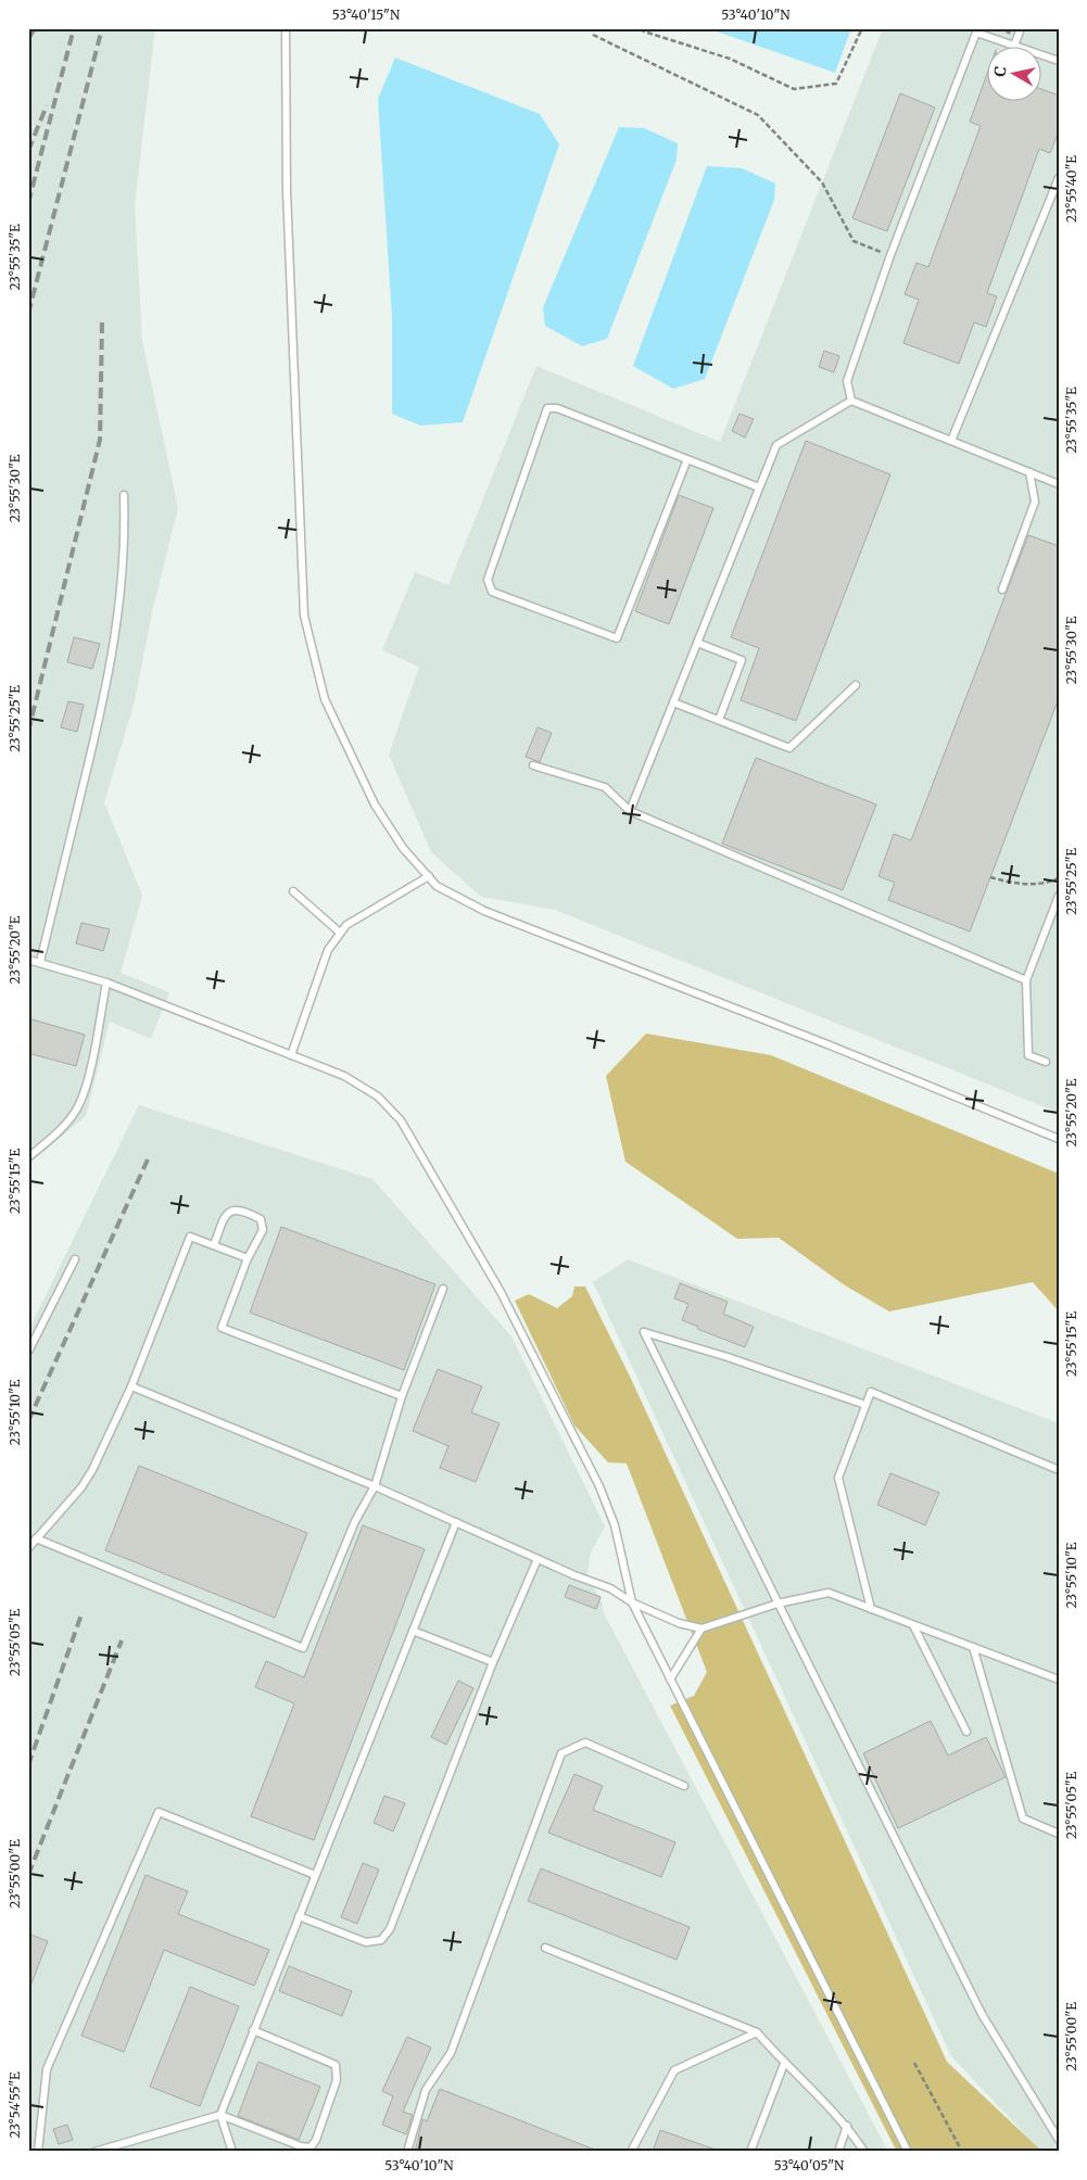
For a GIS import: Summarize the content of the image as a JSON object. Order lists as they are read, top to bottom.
{
  "north": "left",
  "coordinates": [
    "53°40'15\"N",
    "53°40'10\"N",
    "23°55'40\"E",
    "23°55'35\"E",
    "23°55'30\"E",
    "23°55'25\"E",
    "23°55'20\"E",
    "23°55'15\"E",
    "23°55'10\"E",
    "23°55'05\"E",
    "23°55'00\"E",
    "23°54'55\"E",
    "53°40'05\"N"
  ]
}
